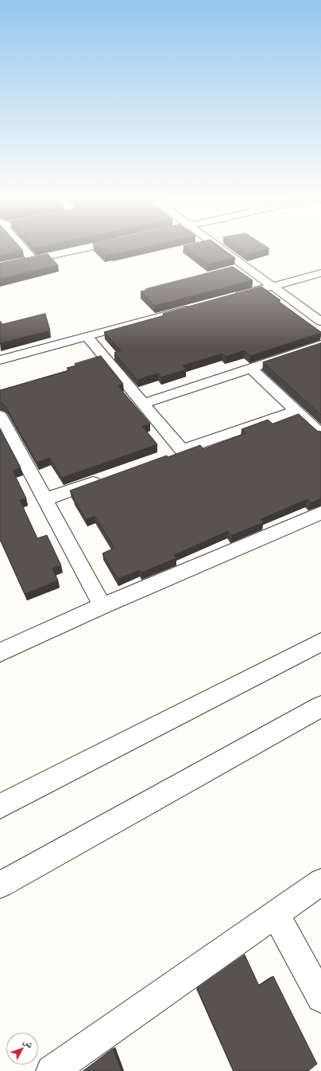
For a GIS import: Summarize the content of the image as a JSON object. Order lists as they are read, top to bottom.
{
  "north": "top right"
}
